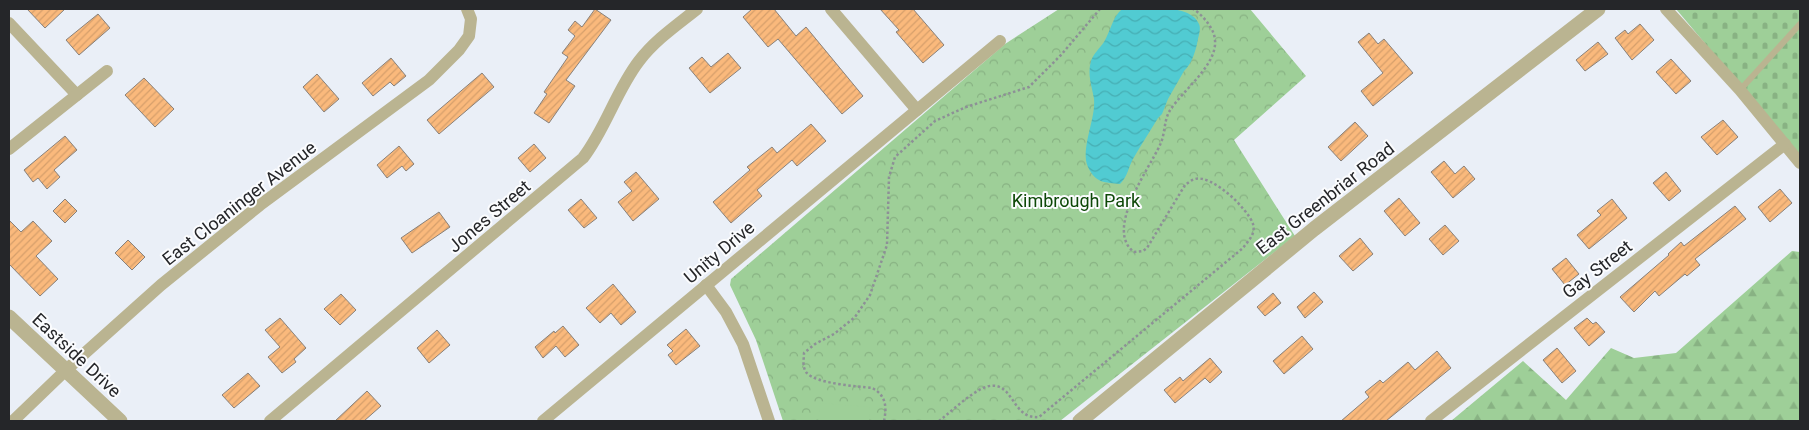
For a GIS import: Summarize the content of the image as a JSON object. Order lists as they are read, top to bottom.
{
  "streets": {
    "street": [
      "East Greenbriar Road",
      "East Cloaninger Avenue",
      "Jones Street",
      "Unity Drive",
      "Gay Street",
      "Eastside Drive"
    ]
  },
  "crossings": [
    ["East Cloaninger Avenue", "Eastside Drive"]
  ],
  "parks": ["Kimbrough Park"]
}
